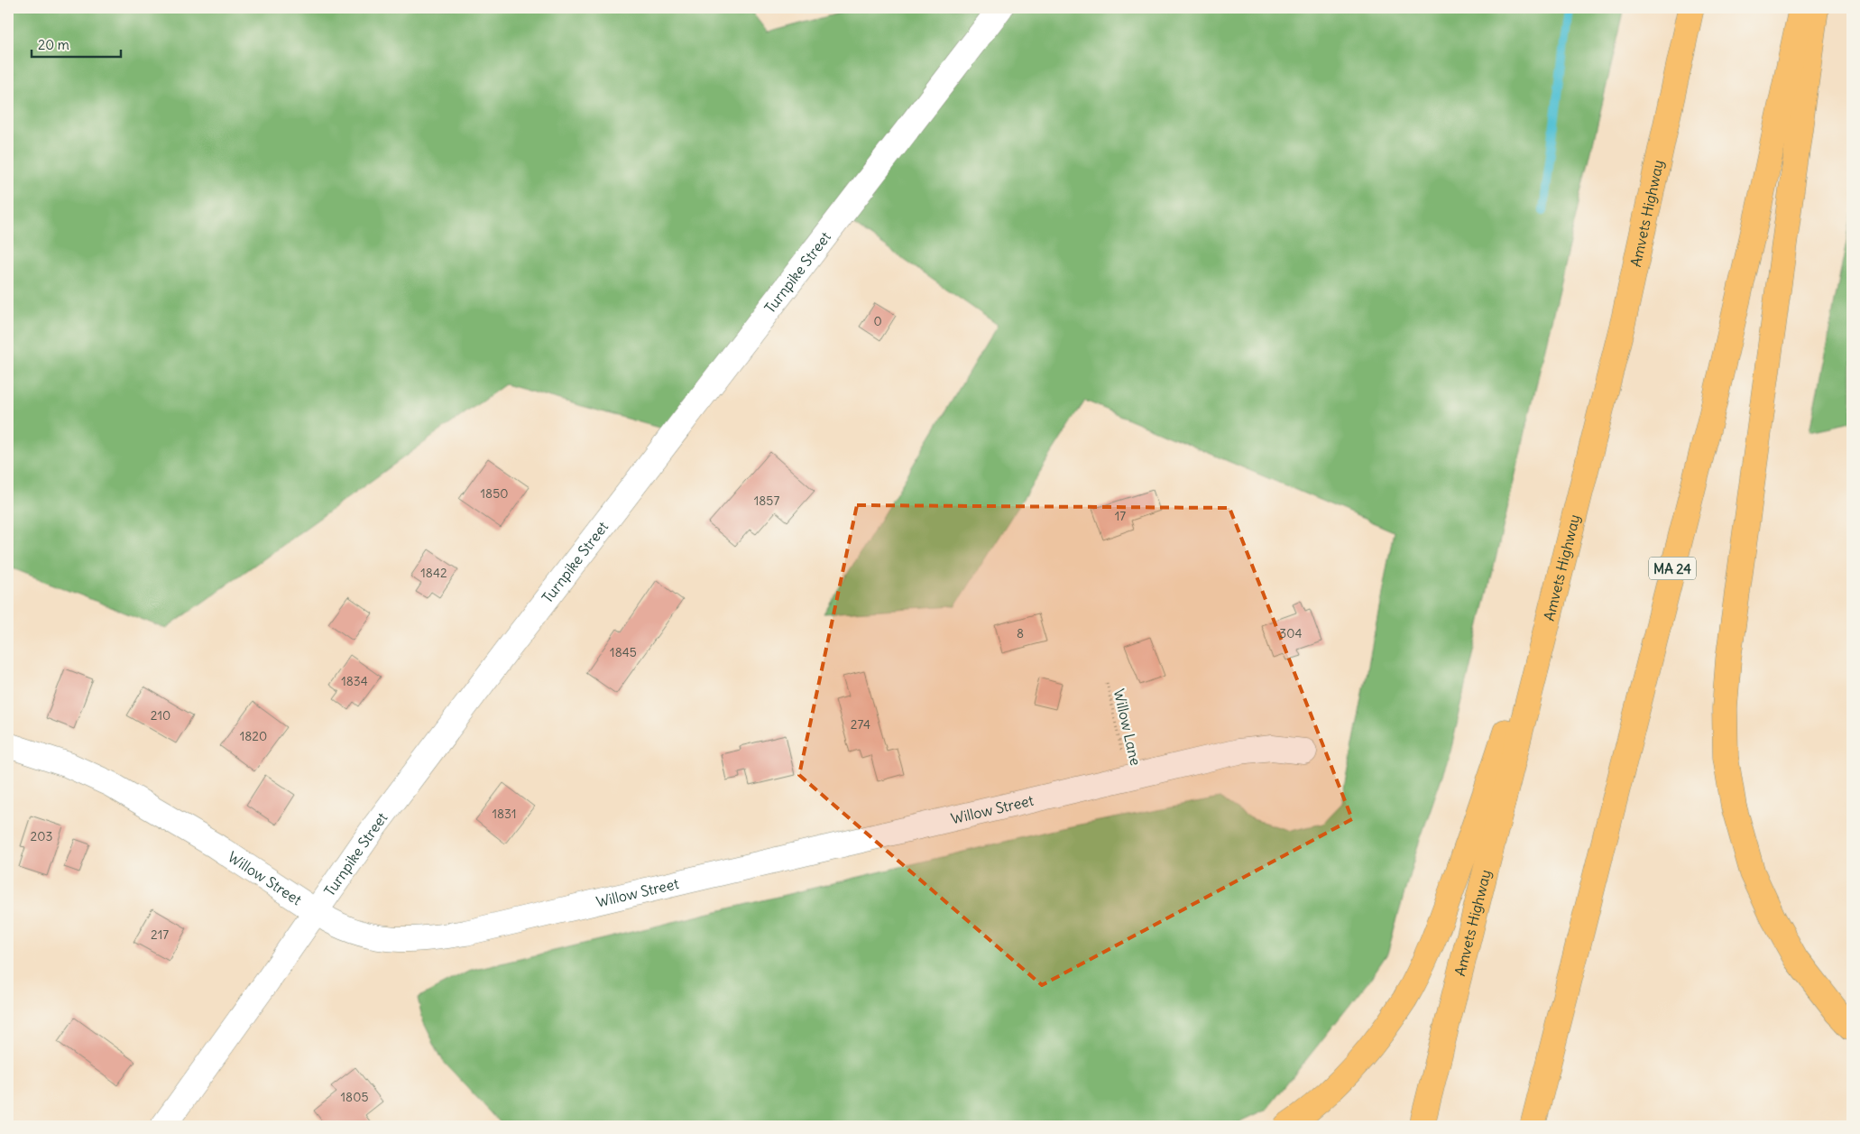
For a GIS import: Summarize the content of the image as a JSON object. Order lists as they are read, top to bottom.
{
  "streets": {
    "highway": ["Amvets Highway", "MA 24"],
    "street": ["Turnpike Street", "Willow Street"],
    "path": ["Willow Lane"]
  },
  "crossings": [
    ["Turnpike Street", "Willow Street"],
    ["Willow Lane", "Willow Street"]
  ],
  "house_numbers": [
    "0",
    "1850",
    "1857",
    "17",
    "1842",
    "8",
    "304",
    "1845",
    "1834",
    "210",
    "274",
    "1820",
    "1831",
    "203",
    "217",
    "1805"
  ],
  "scale_bar": "20 m"
}
